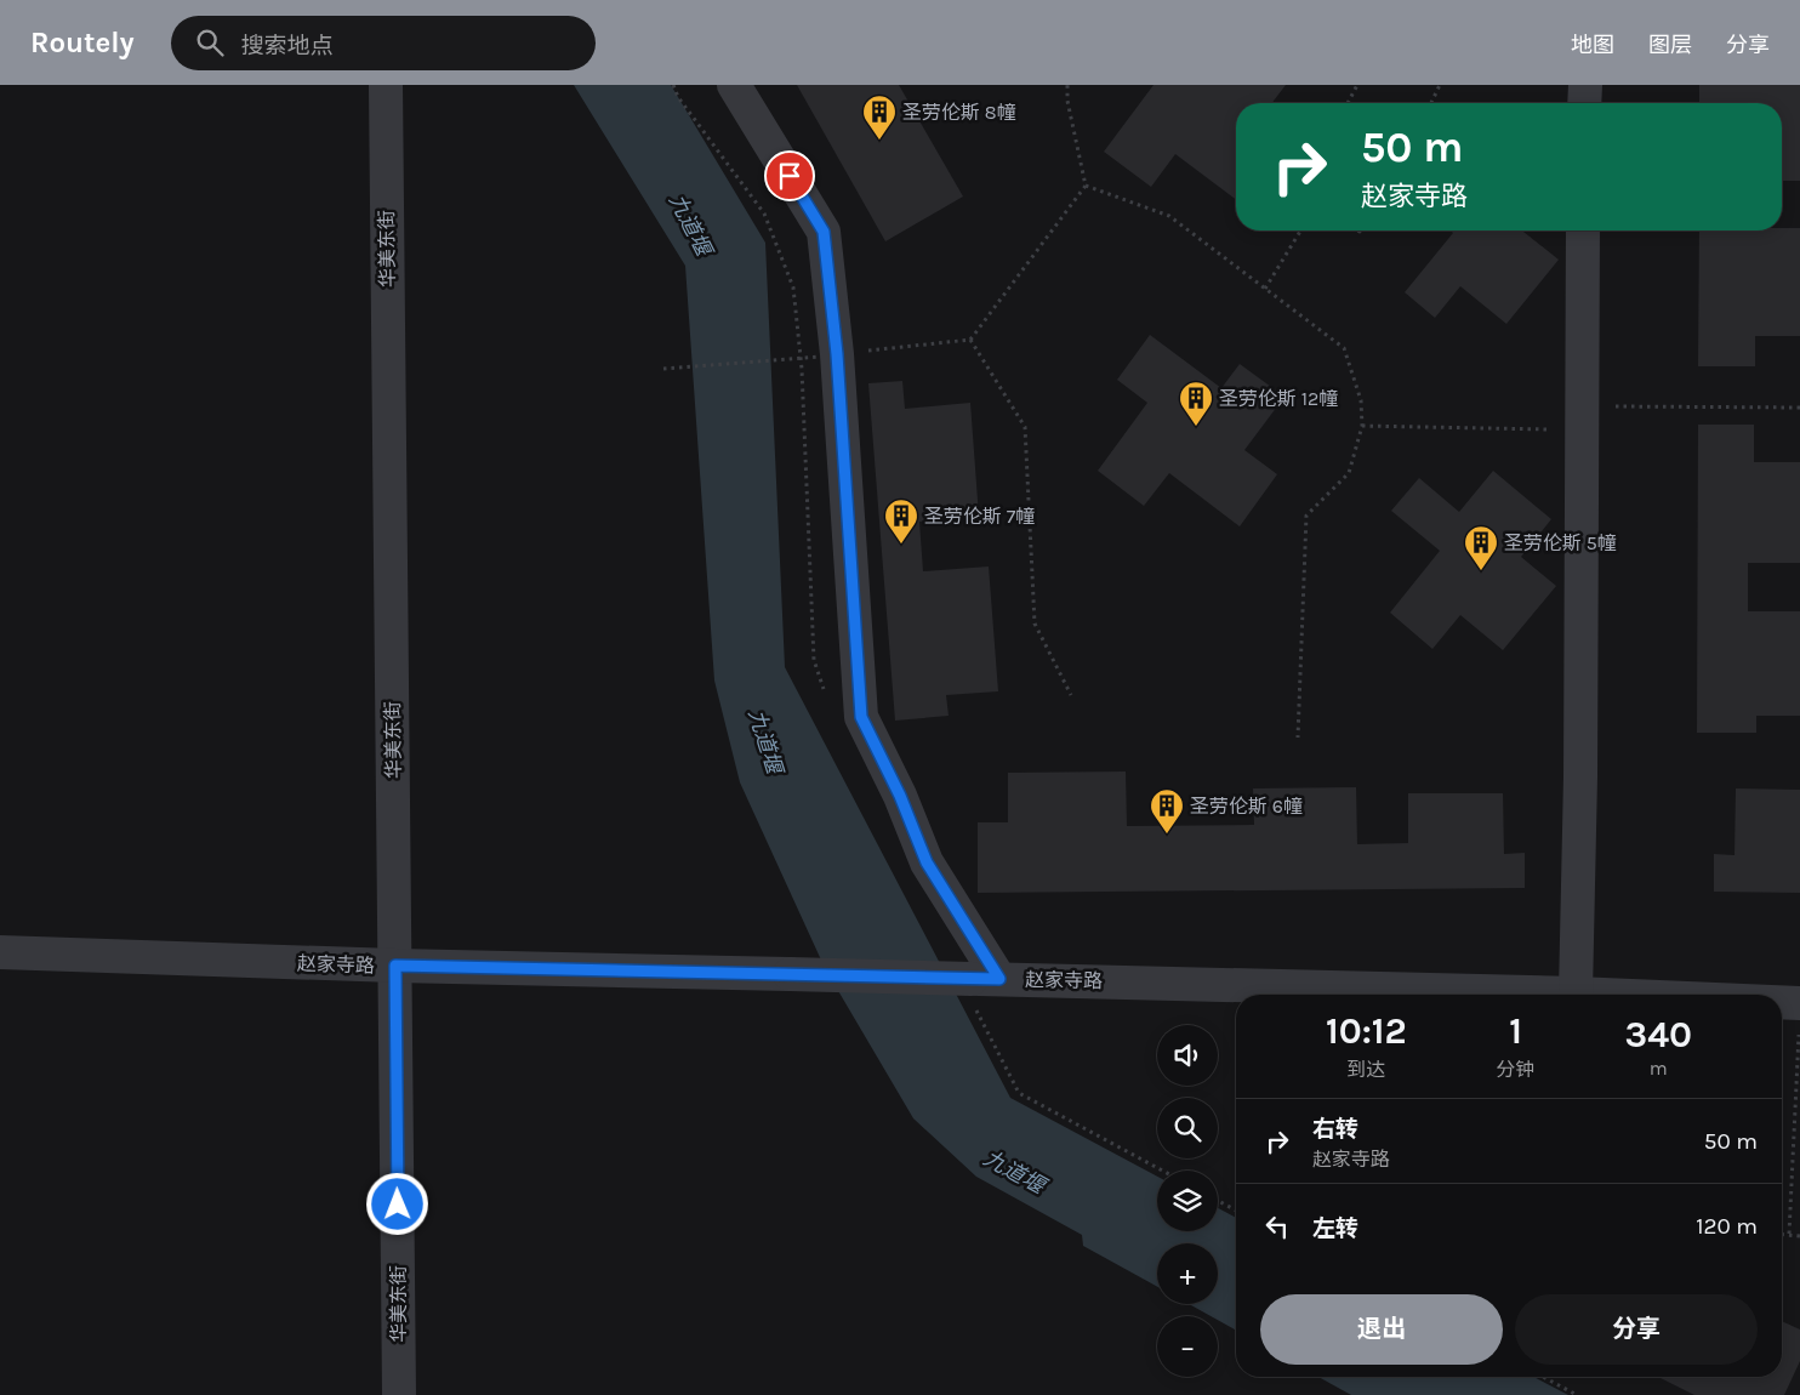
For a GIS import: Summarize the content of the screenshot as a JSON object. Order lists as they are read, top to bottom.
{
  "streets": {
    "street": ["华美东街", "赵家寺路"]
  },
  "crossings": [
    ["华美东街", "赵家寺路"]
  ],
  "water": ["九道堰"],
  "places": {
    "building": [
      "圣劳伦斯 8幢",
      "圣劳伦斯 12幢",
      "圣劳伦斯 7幢",
      "圣劳伦斯 5幢",
      "圣劳伦斯 6幢"
    ]
  },
  "page": {
    "header": "Routely",
    "search": "搜索地点",
    "nav": ["地图", "图层", "分享"],
    "turn": ["50 m", "赵家寺路"],
    "eta": [
      "10:12",
      "到达",
      "1",
      "分钟",
      "340",
      "m"
    ],
    "map_buttons": ["+", "−"],
    "list": [
      {
        "name": "右转",
        "note": "赵家寺路",
        "value": "50 m"
      },
      {
        "name": "左转",
        "value": "120 m"
      }
    ],
    "buttons": ["退出", "分享"]
  }
}
